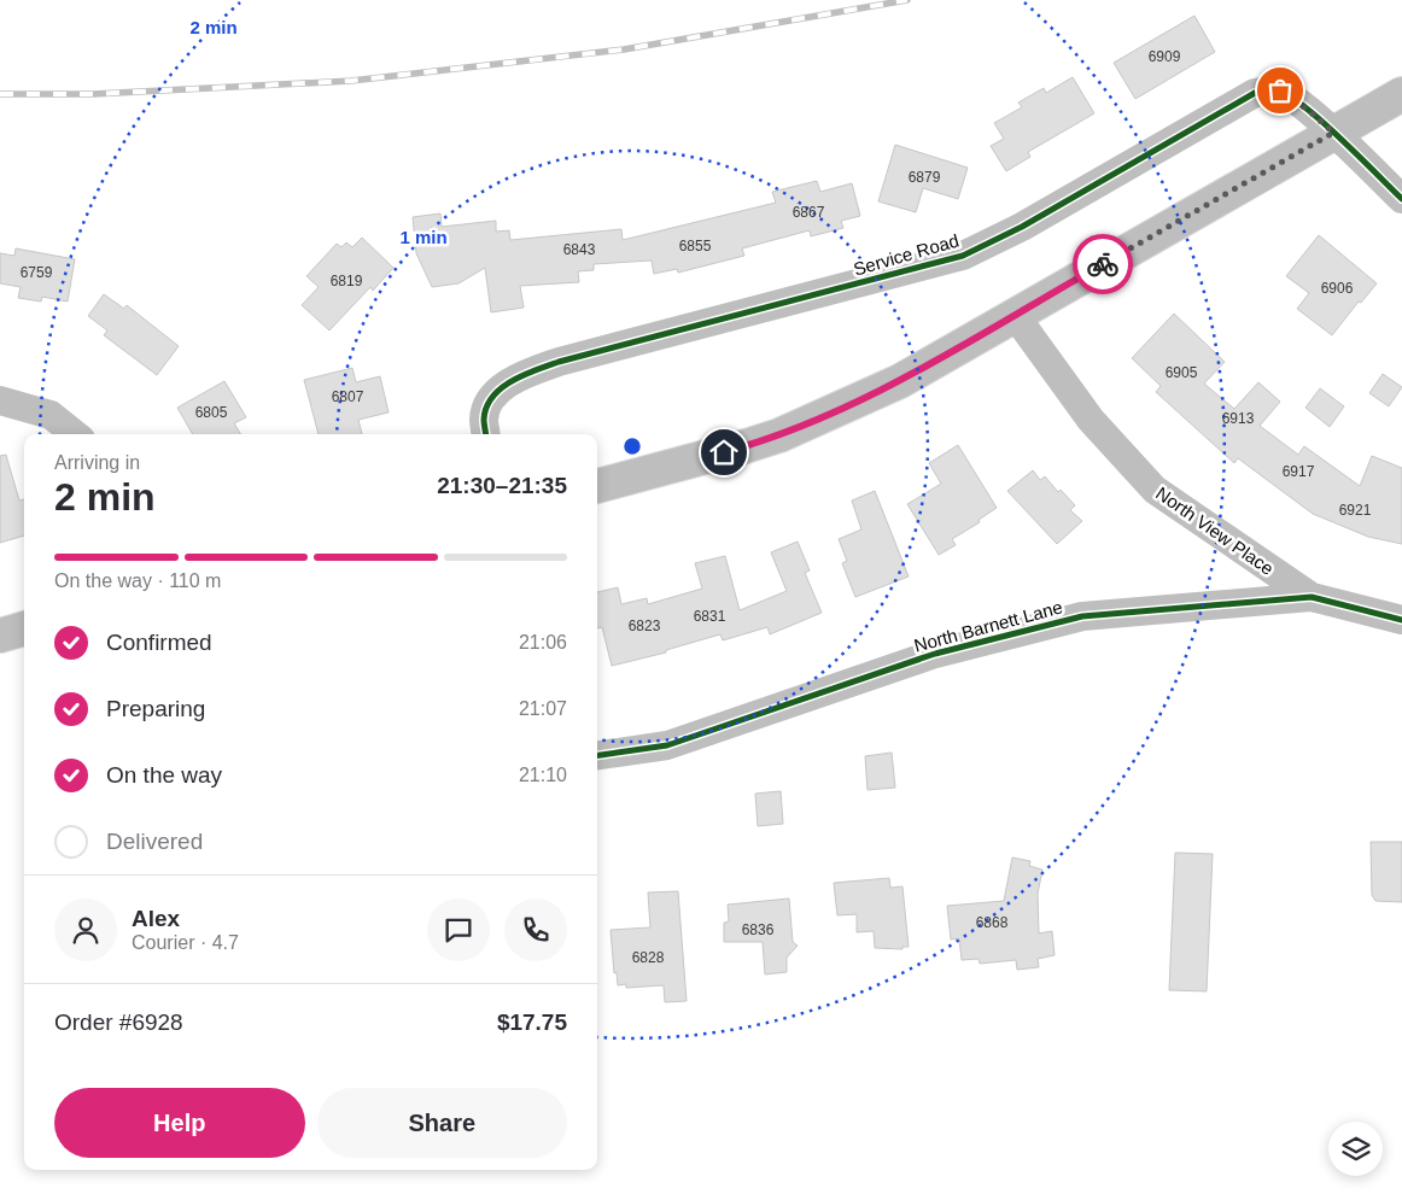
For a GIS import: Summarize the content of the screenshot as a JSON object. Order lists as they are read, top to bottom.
{
  "streets": {
    "street": ["Service Road", "North View Place", "North Barnett Lane"]
  },
  "crossings": [
    ["North View Place", "North Barnett Lane"]
  ],
  "house_numbers": [
    "6909",
    "6879",
    "6867",
    "6855",
    "6843",
    "6759",
    "6819",
    "6906",
    "6905",
    "6807",
    "6805",
    "6913",
    "6917",
    "6921",
    "6831",
    "6823",
    "6868",
    "6836",
    "6828"
  ],
  "page": {
    "heading": ["2 min", "Arriving in", "21:30–21:35"],
    "panel": [
      "Alex",
      "Courier · 4.7",
      "Order #6928",
      "$17.75"
    ],
    "bar": "On the way · 110 m",
    "list": [
      ["Confirmed", "21:06"],
      ["Preparing", "21:07"],
      ["On the way", "21:10"],
      "Delivered"
    ],
    "buttons": ["Help", "Share"]
  },
  "rings": ["2 min", "1 min"]
}
